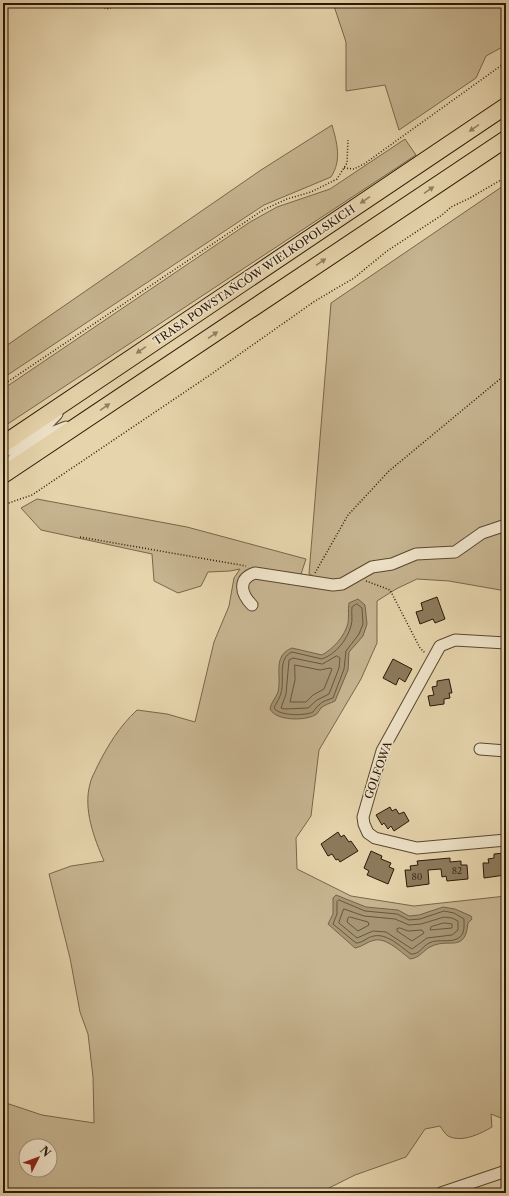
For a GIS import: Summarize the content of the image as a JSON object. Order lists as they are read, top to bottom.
{
  "streets": {
    "highway": ["TRASA POWSTAŃCÓW WIELKOPOLSKICH"],
    "lane": ["GOLFOWA"]
  },
  "house_numbers": ["82", "80"],
  "north": "top right"
}
